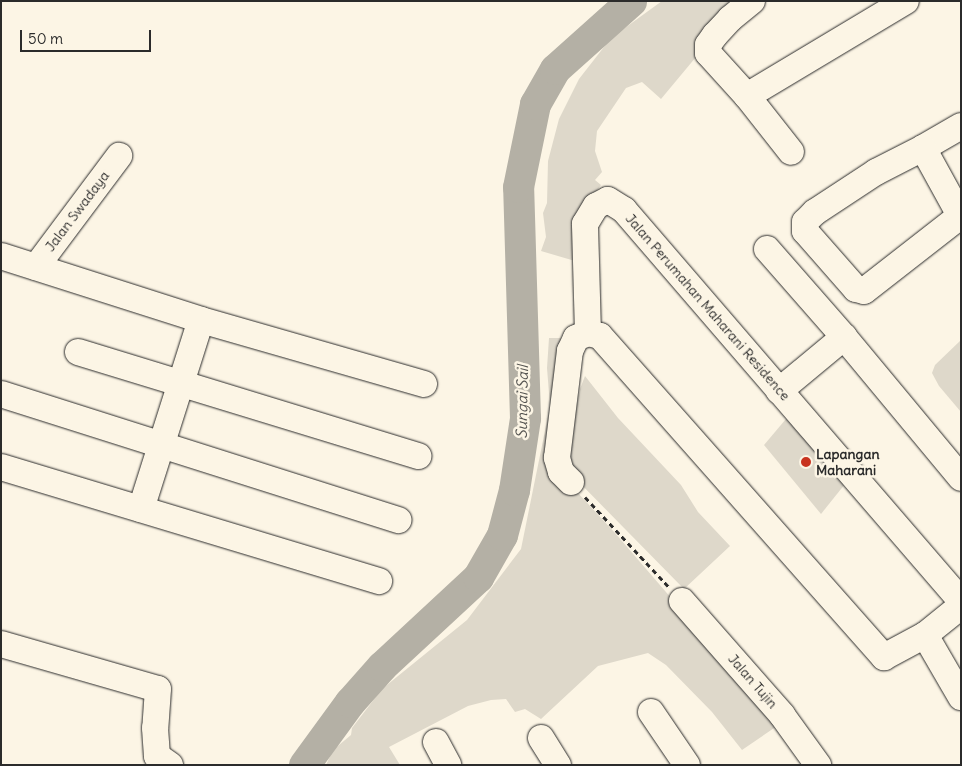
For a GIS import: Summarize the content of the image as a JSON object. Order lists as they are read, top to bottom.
{
  "streets": {
    "street": ["Jalan Swadaya", "Jalan Perumahan Maharani Residence", "Jalan Tujin"]
  },
  "water": ["Sungai Sail"],
  "places": ["Lapangan Maharani"],
  "scale_bar": "50 m"
}
